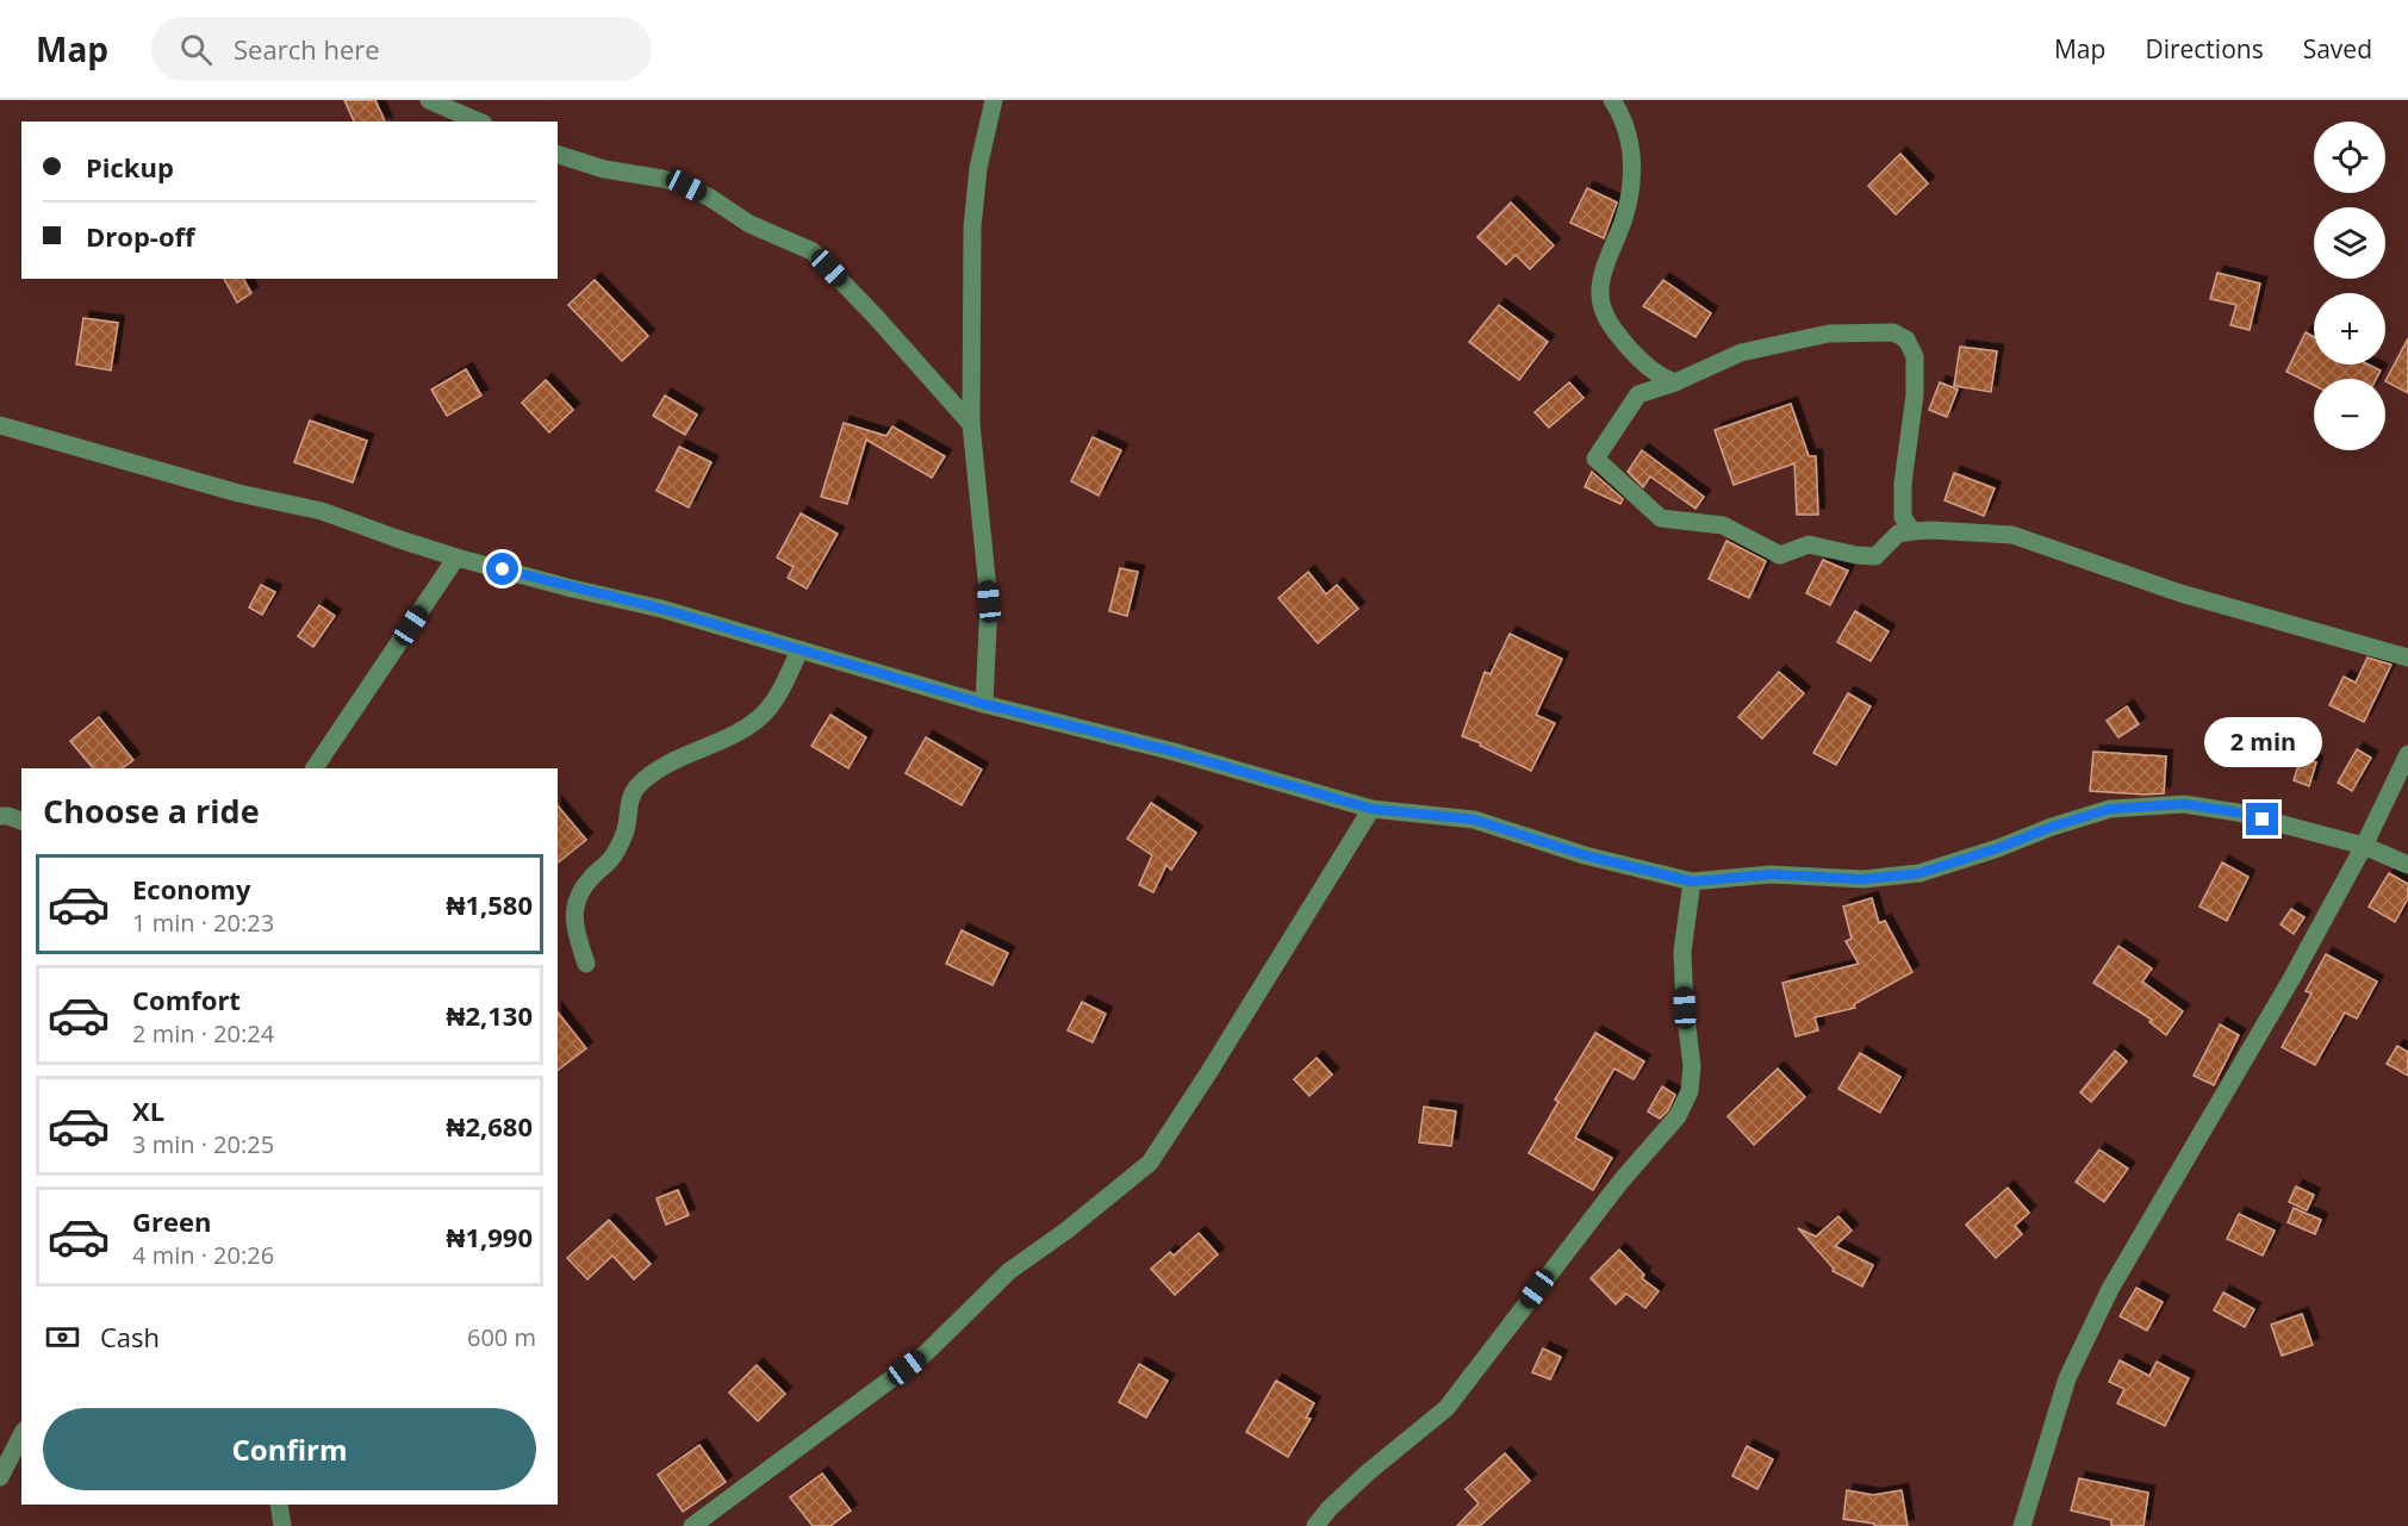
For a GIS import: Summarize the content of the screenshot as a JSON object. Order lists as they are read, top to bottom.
{
  "page": {
    "header": "Map",
    "search": "Search here",
    "nav": ["Map", "Directions", "Saved"],
    "map_buttons": ["+", "−"],
    "banner": ["Pickup", "Drop-off"],
    "bubble": "2 min",
    "heading": "Choose a ride",
    "list": [
      {
        "name": "Economy",
        "note": "1 min · 20:23",
        "value": "₦1,580"
      },
      {
        "name": "Comfort",
        "note": "2 min · 20:24",
        "value": "₦2,130"
      },
      {
        "name": "XL",
        "note": "3 min · 20:25",
        "value": "₦2,680"
      },
      {
        "name": "Green",
        "note": "4 min · 20:26",
        "value": "₦1,990"
      }
    ],
    "pay": ["Cash", "600 m"],
    "buttons": "Confirm"
  }
}
